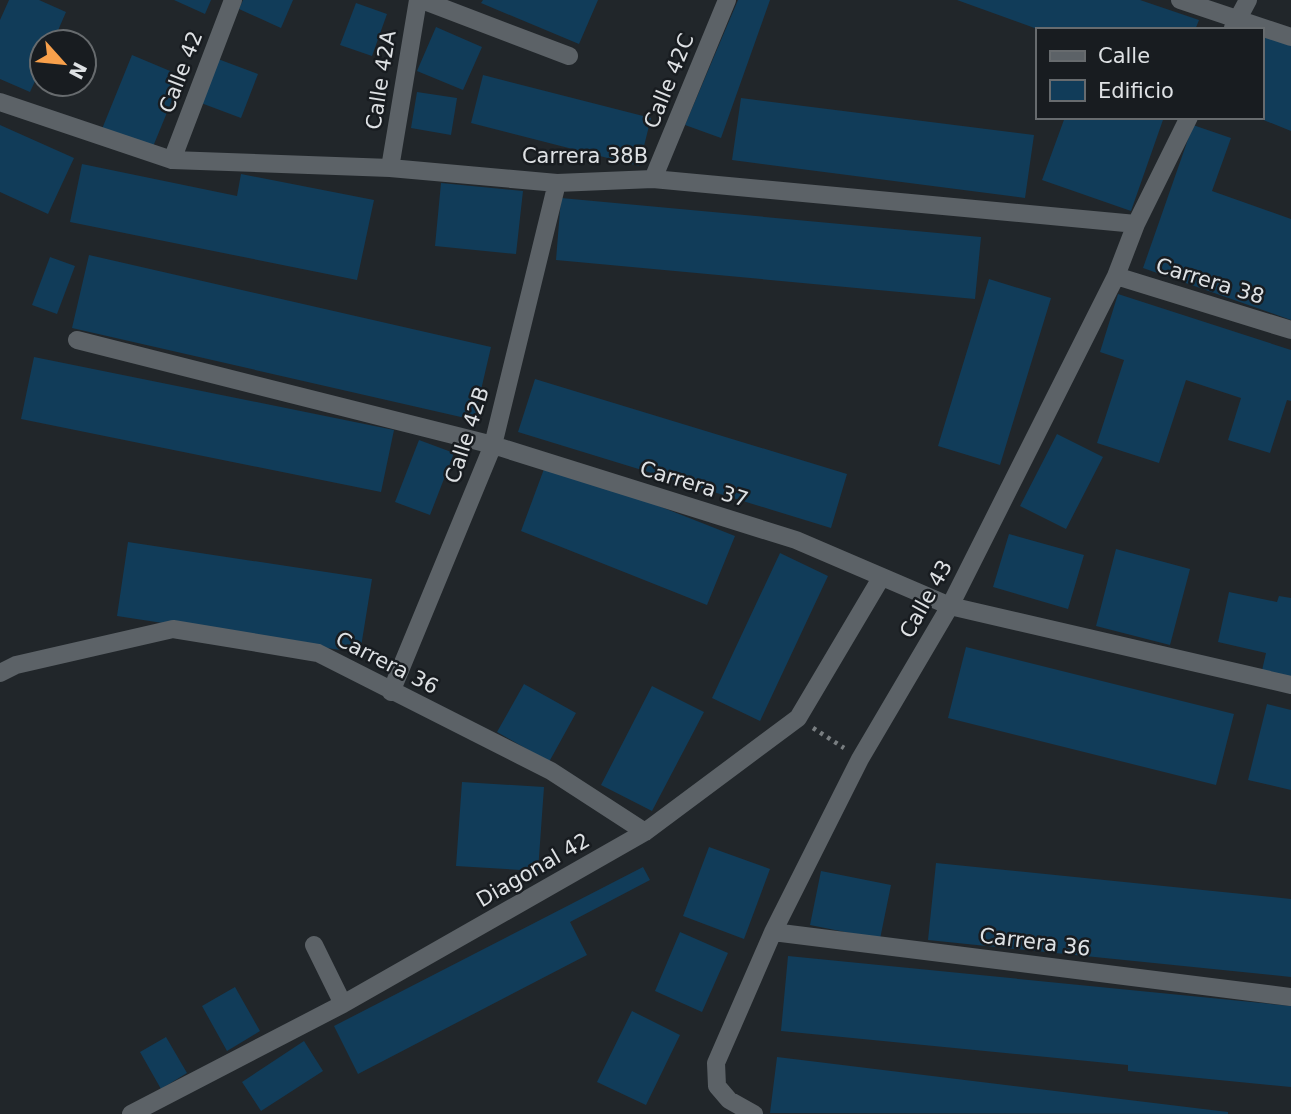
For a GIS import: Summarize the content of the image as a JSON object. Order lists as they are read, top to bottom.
{
  "streets": {
    "street": [
      "Calle 42",
      "Calle 42A",
      "Calle 42C",
      "Carrera 38B",
      "Carrera 38",
      "Calle 42B",
      "Carrera 37",
      "Calle 43",
      "Carrera 36",
      "Diagonal 42"
    ]
  },
  "crossings": [
    ["Calle 42", "Carrera 38B"],
    ["Calle 42A", "Carrera 38B"],
    ["Calle 42C", "Carrera 38B"],
    ["Carrera 38B", "Calle 42B"],
    ["Carrera 38B", "Calle 43"],
    ["Carrera 38", "Calle 43"],
    ["Calle 42B", "Carrera 37"],
    ["Calle 42B", "Carrera 36"],
    ["Carrera 37", "Calle 43"],
    ["Carrera 37", "Diagonal 42"],
    ["Calle 43", "Carrera 36"],
    ["Carrera 36", "Diagonal 42"]
  ],
  "legend": ["Calle", "Edificio"],
  "north": "bottom right"
}
